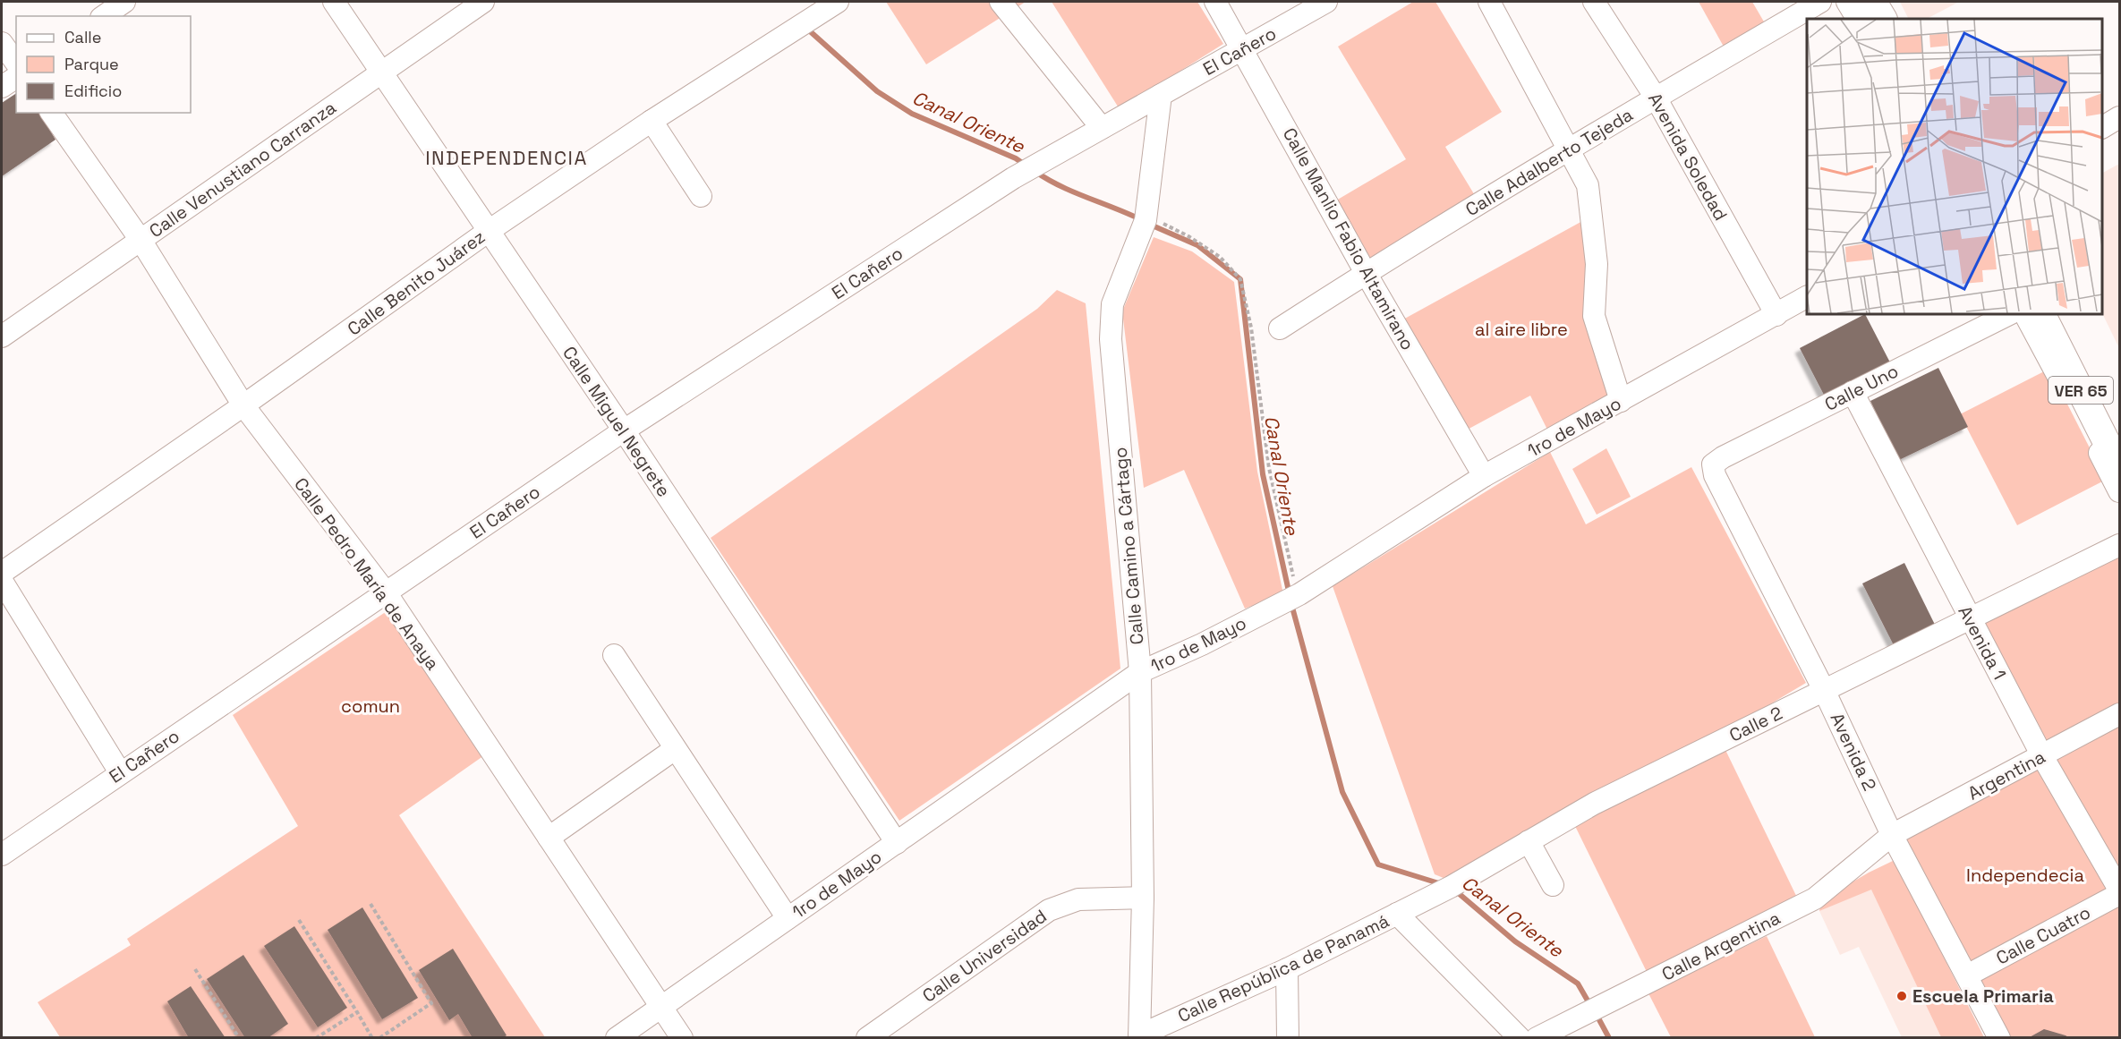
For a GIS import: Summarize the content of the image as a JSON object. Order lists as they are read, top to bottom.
{
  "streets": {
    "main road": ["VER 65"],
    "street": [
      "El Cañero",
      "Avenida Soledad",
      "Calle Adalberto Tejeda",
      "Calle Venustiano Carranza",
      "Calle Manlio Fabio Altamirano",
      "Calle Benito Juárez",
      "Calle Uno",
      "Calle Miguel Negrete",
      "1ro de Mayo",
      "Calle Camino a Cártago",
      "Calle Pedro María de Anaya",
      "Avenida 1",
      "Calle 2",
      "Avenida 2",
      "Argentina",
      "Calle Cuatro",
      "Calle Argentina",
      "Calle Universidad",
      "Calle República de Panamá"
    ]
  },
  "crossings": [
    ["El Cañero", "Calle Manlio Fabio Altamirano"],
    ["El Cañero", "Calle Miguel Negrete"],
    ["El Cañero", "Calle Camino a Cártago"],
    ["El Cañero", "Calle Pedro María de Anaya"],
    ["Avenida Soledad", "Calle Adalberto Tejeda"],
    ["Avenida Soledad", "1ro de Mayo"],
    ["Calle Adalberto Tejeda", "Calle Manlio Fabio Altamirano"],
    ["Calle Venustiano Carranza", "Calle Miguel Negrete"],
    ["Calle Venustiano Carranza", "Calle Pedro María de Anaya"],
    ["Calle Manlio Fabio Altamirano", "1ro de Mayo"],
    ["Calle Benito Juárez", "Calle Miguel Negrete"],
    ["Calle Benito Juárez", "Calle Pedro María de Anaya"],
    ["Calle Uno", "Avenida 1"],
    ["Calle Uno", "Avenida 2"],
    ["Calle Miguel Negrete", "1ro de Mayo"],
    ["1ro de Mayo", "Calle Camino a Cártago"],
    ["1ro de Mayo", "Calle Pedro María de Anaya"],
    ["Calle Camino a Cártago", "Calle Universidad"],
    ["Calle Camino a Cártago", "Calle República de Panamá"],
    ["Avenida 1", "Calle 2"],
    ["Avenida 1", "Argentina"],
    ["Calle 2", "Avenida 2"],
    ["Calle 2", "Calle República de Panamá"],
    ["Avenida 2", "Argentina"],
    ["Avenida 2", "Calle Cuatro"],
    ["Avenida 2", "Calle Argentina"],
    ["Argentina", "Calle Argentina"]
  ],
  "districts": ["INDEPENDENCIA"],
  "water": ["Canal Oriente"],
  "parks": ["al aire libre", "comun", "Independecia"],
  "places": ["Escuela Primaria"],
  "legend": ["Calle", "Parque", "Edificio"]
}
